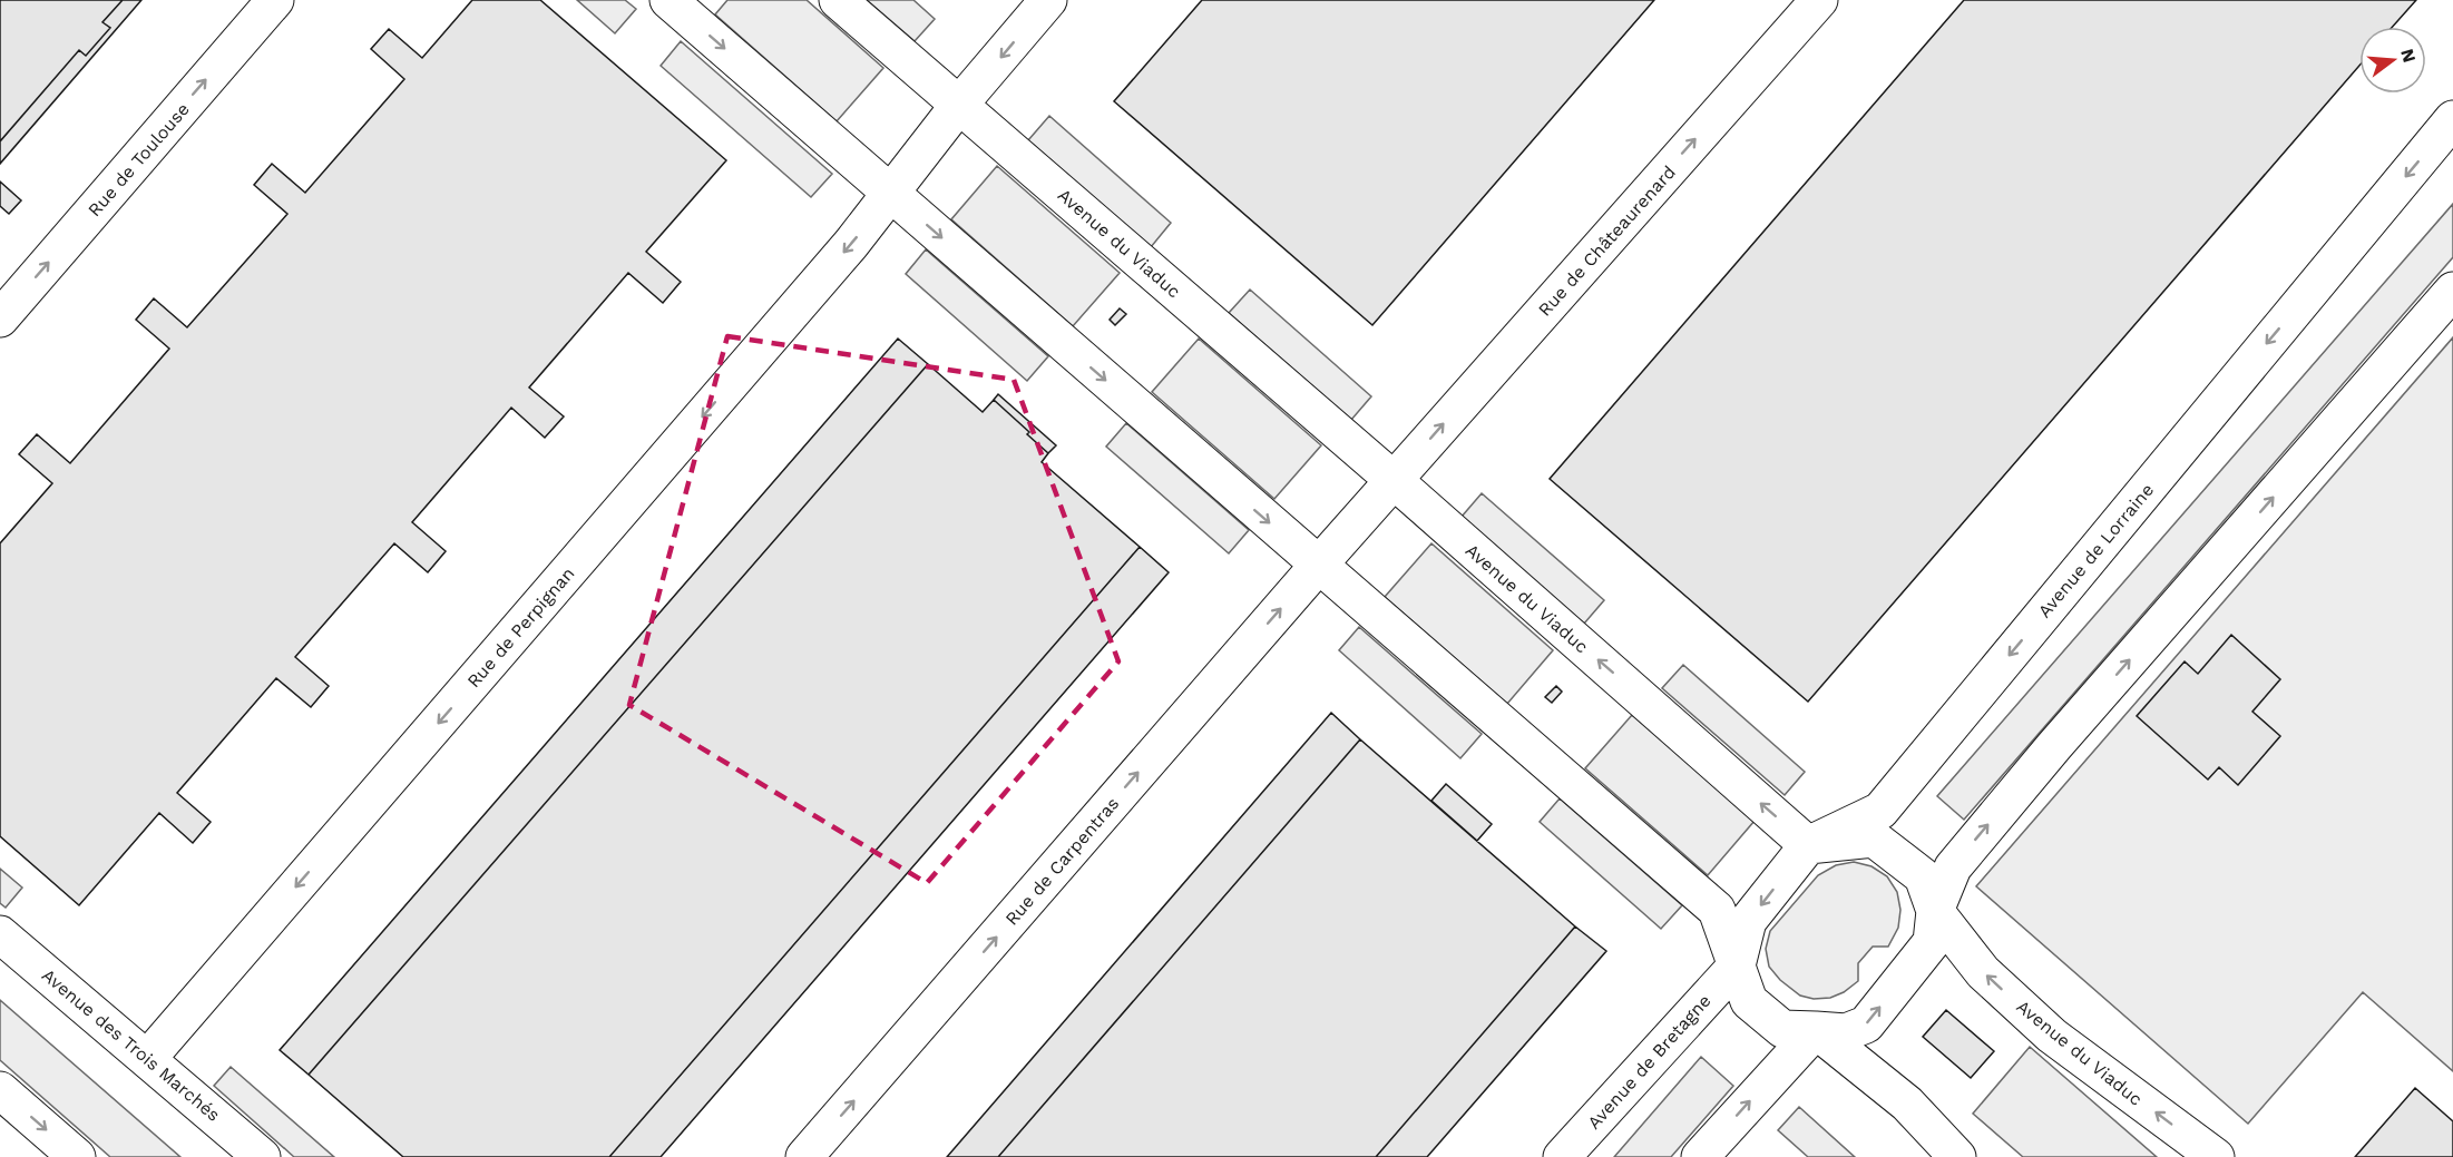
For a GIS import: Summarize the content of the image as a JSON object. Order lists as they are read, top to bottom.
{
  "streets": {
    "lane": [
      "Rue de Toulouse",
      "Rue de Châteaurenard",
      "Avenue du Viaduc",
      "Avenue de Lorraine",
      "Rue de Perpignan",
      "Rue de Carpentras",
      "Avenue des Trois Marchés",
      "Avenue de Bretagne"
    ]
  },
  "crossings": [
    ["Rue de Châteaurenard", "Avenue du Viaduc"],
    ["Rue de Châteaurenard", "Rue de Carpentras"],
    ["Avenue du Viaduc", "Avenue de Lorraine"],
    ["Avenue du Viaduc", "Rue de Perpignan"],
    ["Avenue du Viaduc", "Avenue de Bretagne"],
    ["Avenue de Lorraine", "Avenue de Bretagne"],
    ["Rue de Perpignan", "Avenue des Trois Marchés"]
  ],
  "one_way": [
    "Rue de Toulouse",
    "Rue de Châteaurenard",
    "Rue de Perpignan",
    "Rue de Carpentras"
  ],
  "north": "right"
}
